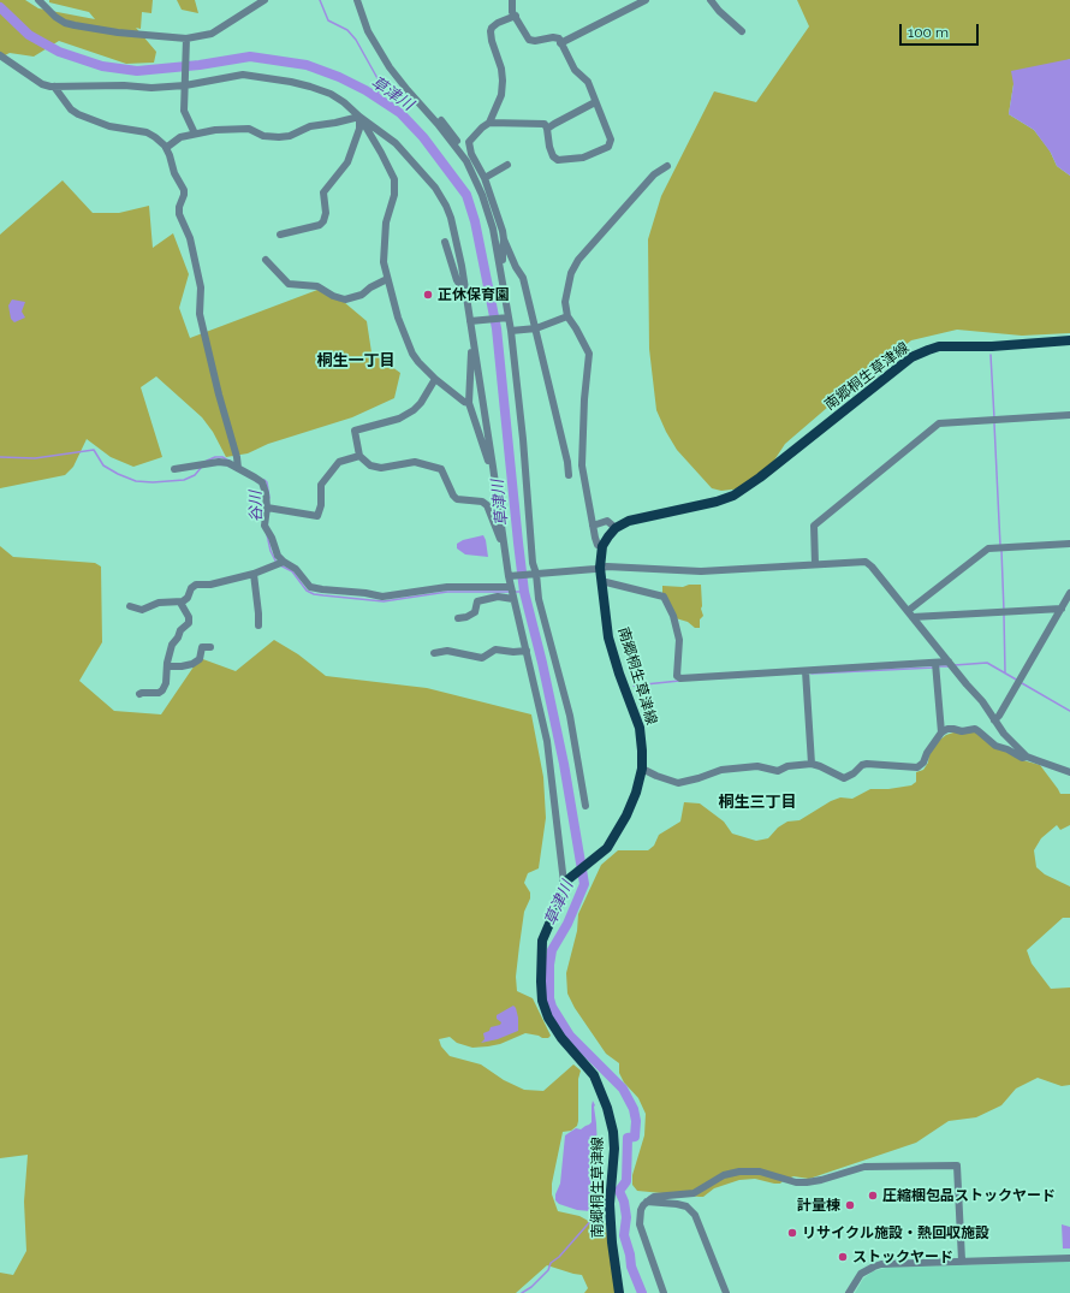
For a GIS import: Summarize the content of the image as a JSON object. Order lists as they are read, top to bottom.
{
  "streets": {
    "main road": ["南郷桐生草津線"]
  },
  "districts": ["桐生一丁目", "桐生三丁目"],
  "water": ["草津川", "谷川"],
  "places": [
    "正休保育園",
    "圧縮梱包品ストックヤード",
    "計量棟",
    "リサイクル施設・熱回収施設",
    "ストックヤード"
  ],
  "scale_bar": "100 m"
}
